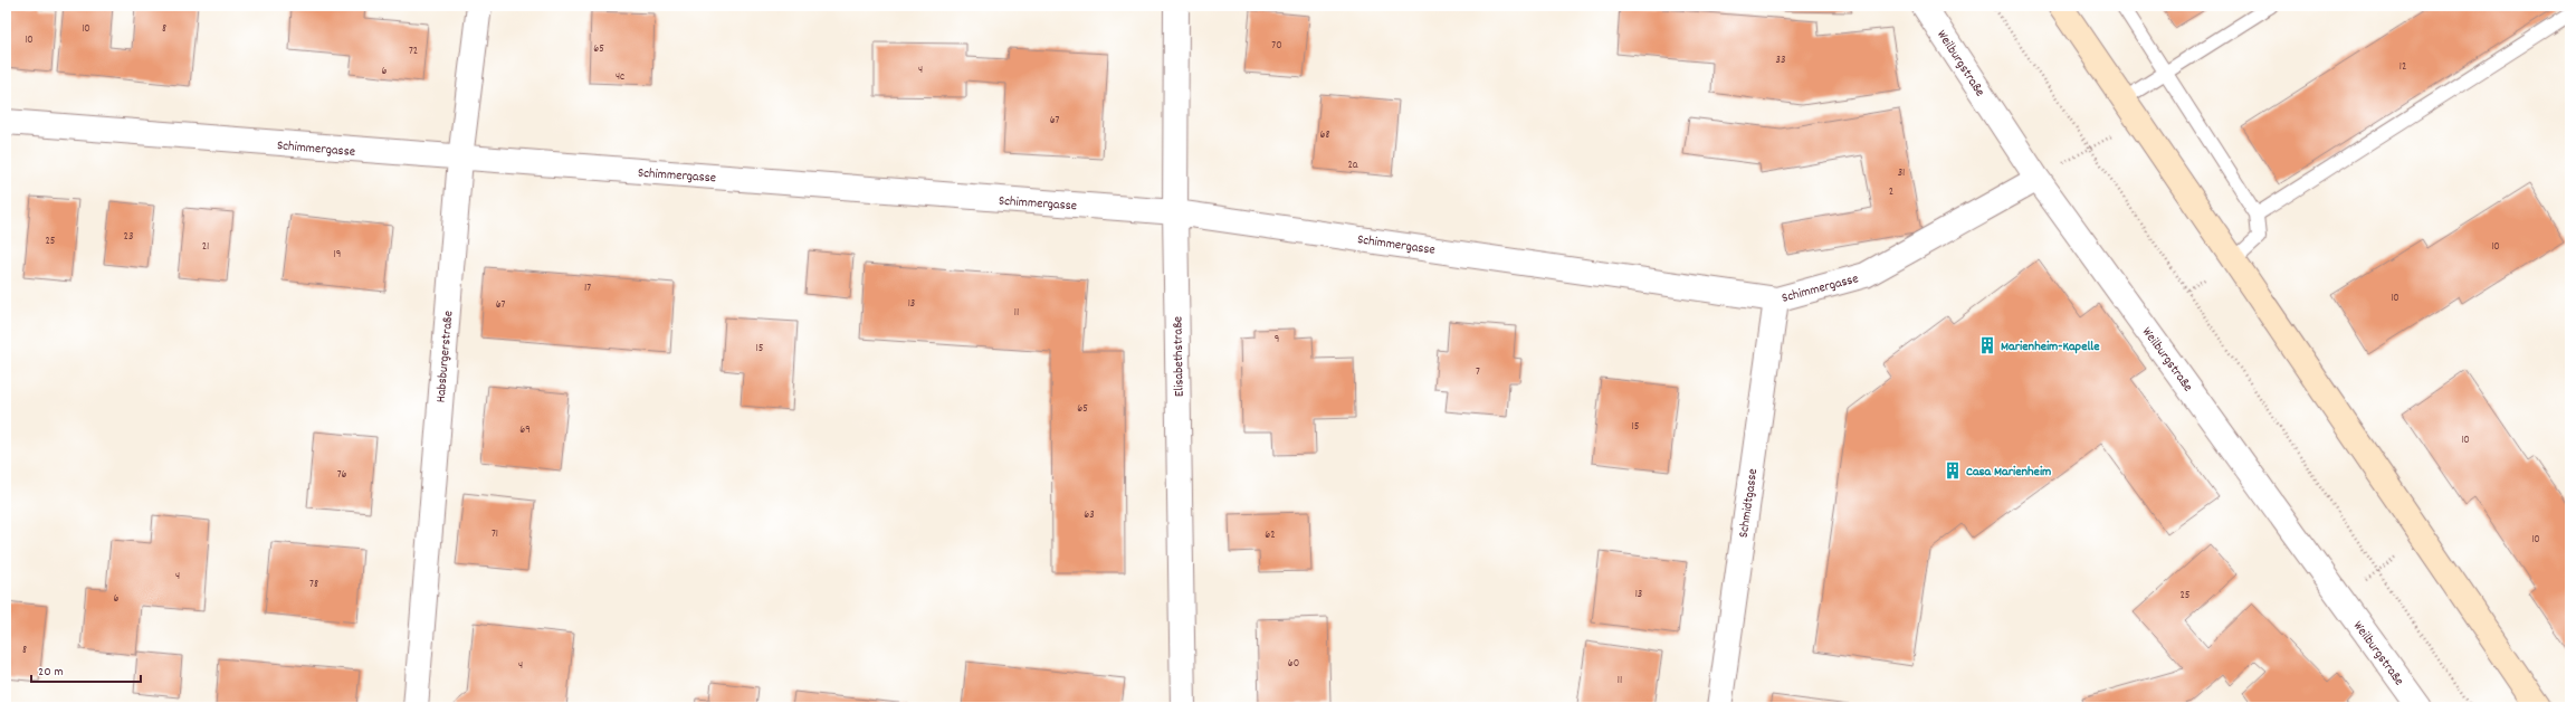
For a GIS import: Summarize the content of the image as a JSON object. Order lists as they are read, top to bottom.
{
  "streets": {
    "street": [
      "Weilburgstraße",
      "Schimmergasse",
      "Habsburgerstraße",
      "Elisabethstraße",
      "Schmidtgasse"
    ]
  },
  "crossings": [
    ["Weilburgstraße", "Schimmergasse"],
    ["Schimmergasse", "Habsburgerstraße"],
    ["Schimmergasse", "Elisabethstraße"],
    ["Schimmergasse", "Schmidtgasse"]
  ],
  "places": {
    "building": ["Marienheim-Kapelle", "Casa Marienheim"]
  },
  "house_numbers": [
    "10",
    "8",
    "10",
    "70",
    "65",
    "72",
    "33",
    "12",
    "4",
    "6",
    "4c",
    "67",
    "68",
    "2a",
    "31",
    "2",
    "23",
    "25",
    "21",
    "10",
    "19",
    "17",
    "10",
    "13",
    "67",
    "11",
    "9",
    "15",
    "7",
    "65",
    "15",
    "69",
    "10",
    "76",
    "63",
    "71",
    "62",
    "10",
    "4",
    "78",
    "13",
    "25",
    "6",
    "8",
    "60",
    "4",
    "11"
  ],
  "scale_bar": "20 m"
}
